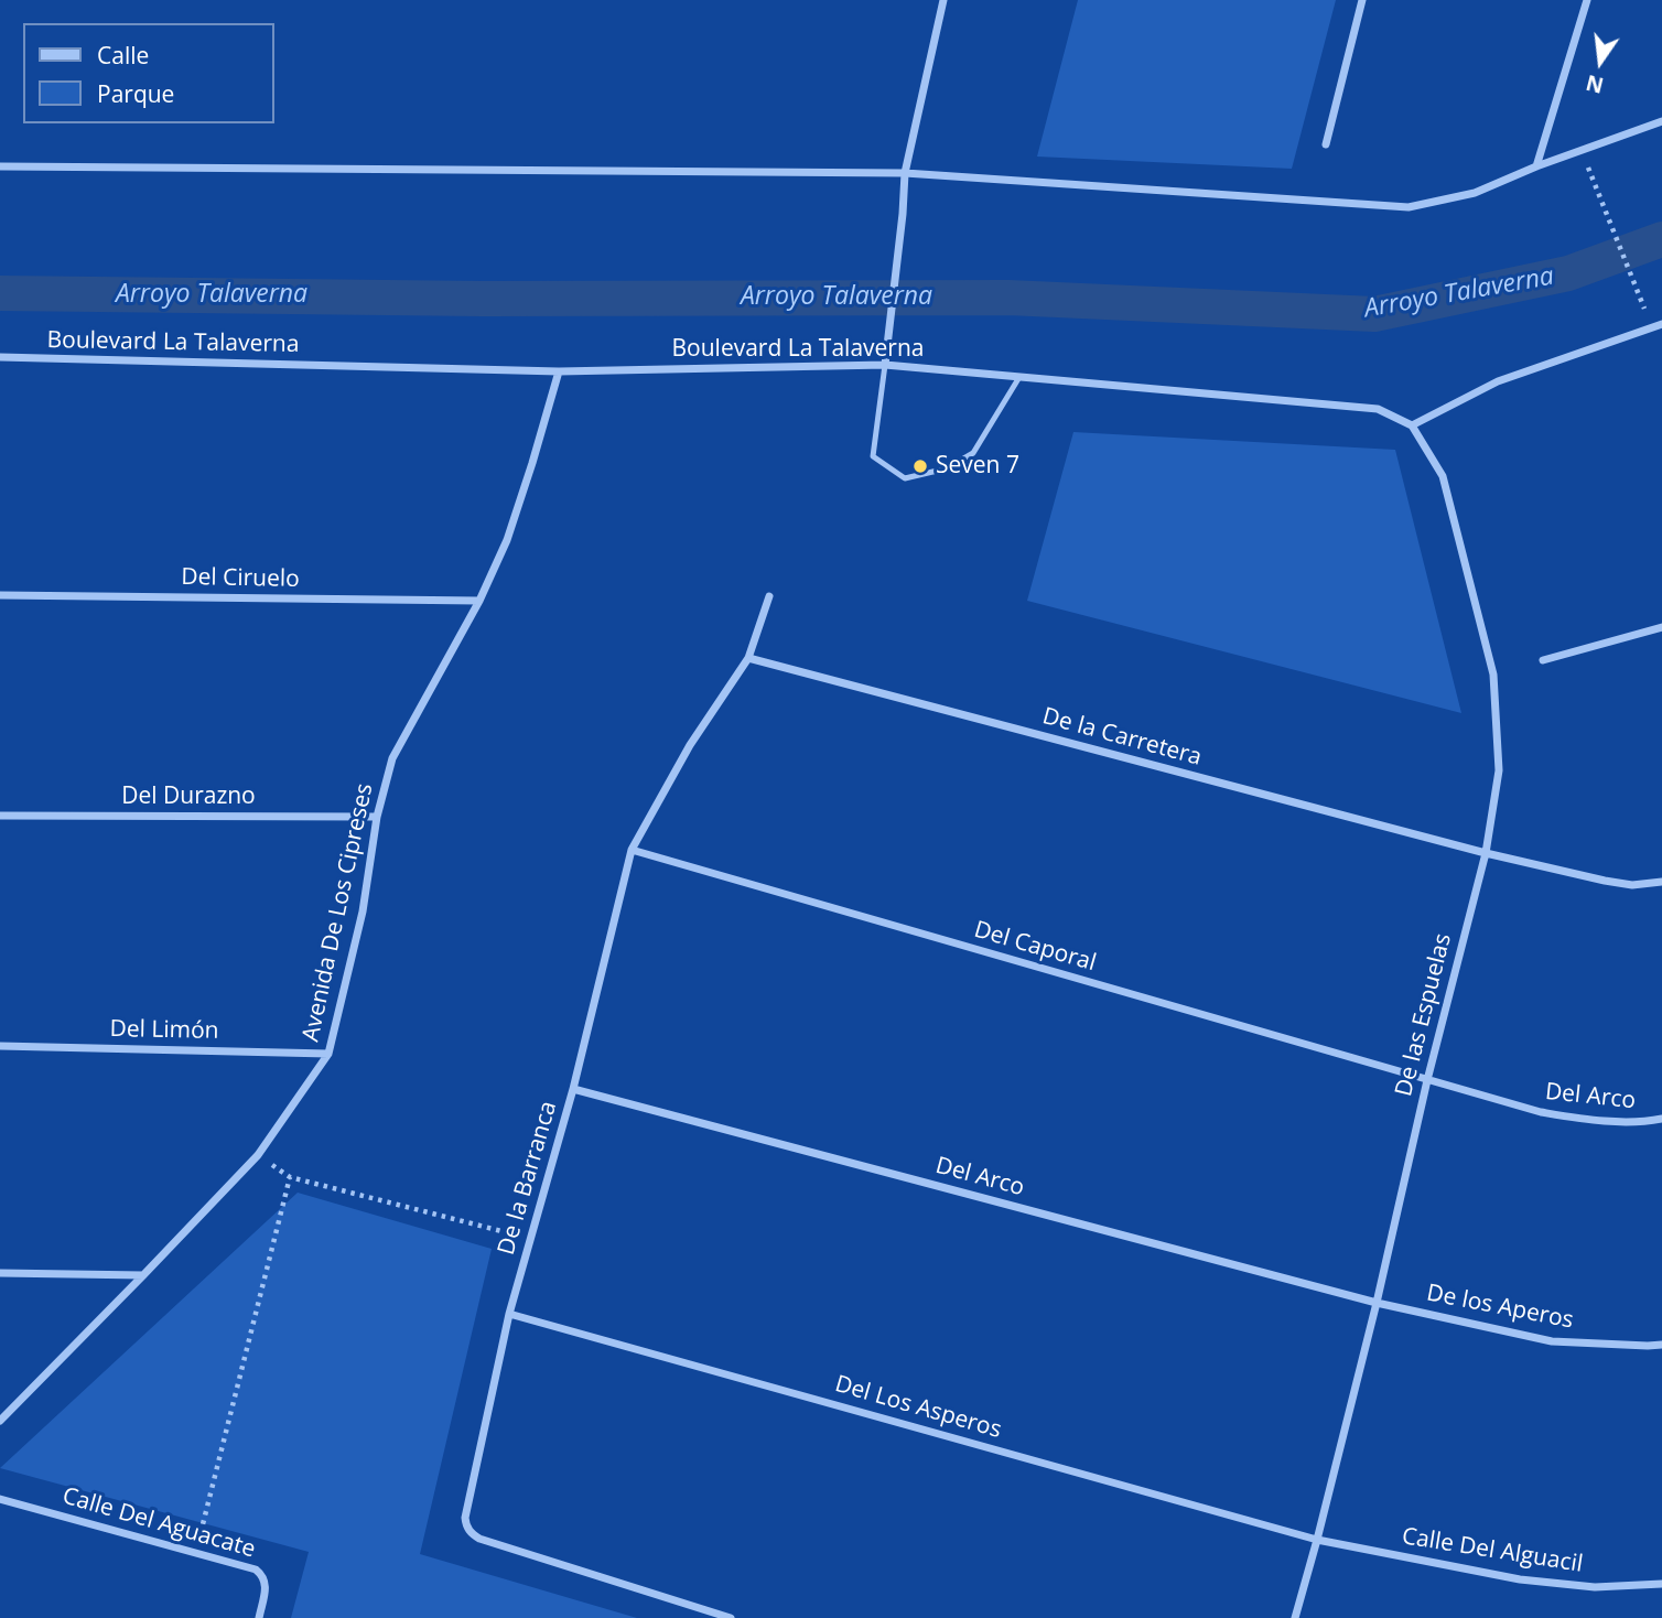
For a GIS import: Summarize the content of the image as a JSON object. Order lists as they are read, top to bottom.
{
  "streets": {
    "street": [
      "Boulevard La Talaverna",
      "Del Ciruelo",
      "De la Carretera",
      "Del Durazno",
      "Avenida De Los Cipreses",
      "Del Caporal",
      "De las Espuelas",
      "Del Limón",
      "Del Arco",
      "De la Barranca",
      "De los Aperos",
      "Del Los Asperos",
      "Calle Del Aguacate",
      "Calle Del Alguacil"
    ]
  },
  "crossings": [
    ["Boulevard La Talaverna", "Avenida De Los Cipreses"],
    ["Boulevard La Talaverna", "De las Espuelas"],
    ["Del Ciruelo", "Avenida De Los Cipreses"],
    ["De la Carretera", "De las Espuelas"],
    ["De la Carretera", "De la Barranca"],
    ["Del Durazno", "Avenida De Los Cipreses"],
    ["Avenida De Los Cipreses", "Del Limón"],
    ["Del Caporal", "De las Espuelas"],
    ["Del Caporal", "Del Arco"],
    ["Del Caporal", "De la Barranca"],
    ["De las Espuelas", "Del Arco"],
    ["De las Espuelas", "De los Aperos"],
    ["De las Espuelas", "Del Los Asperos"],
    ["De las Espuelas", "Calle Del Alguacil"],
    ["Del Arco", "De la Barranca"],
    ["Del Arco", "De los Aperos"],
    ["De la Barranca", "Del Los Asperos"],
    ["Del Los Asperos", "Calle Del Alguacil"]
  ],
  "water": ["Arroyo Talaverna"],
  "places": ["Seven 7"],
  "legend": ["Calle", "Parque"],
  "north": "bottom"
}
